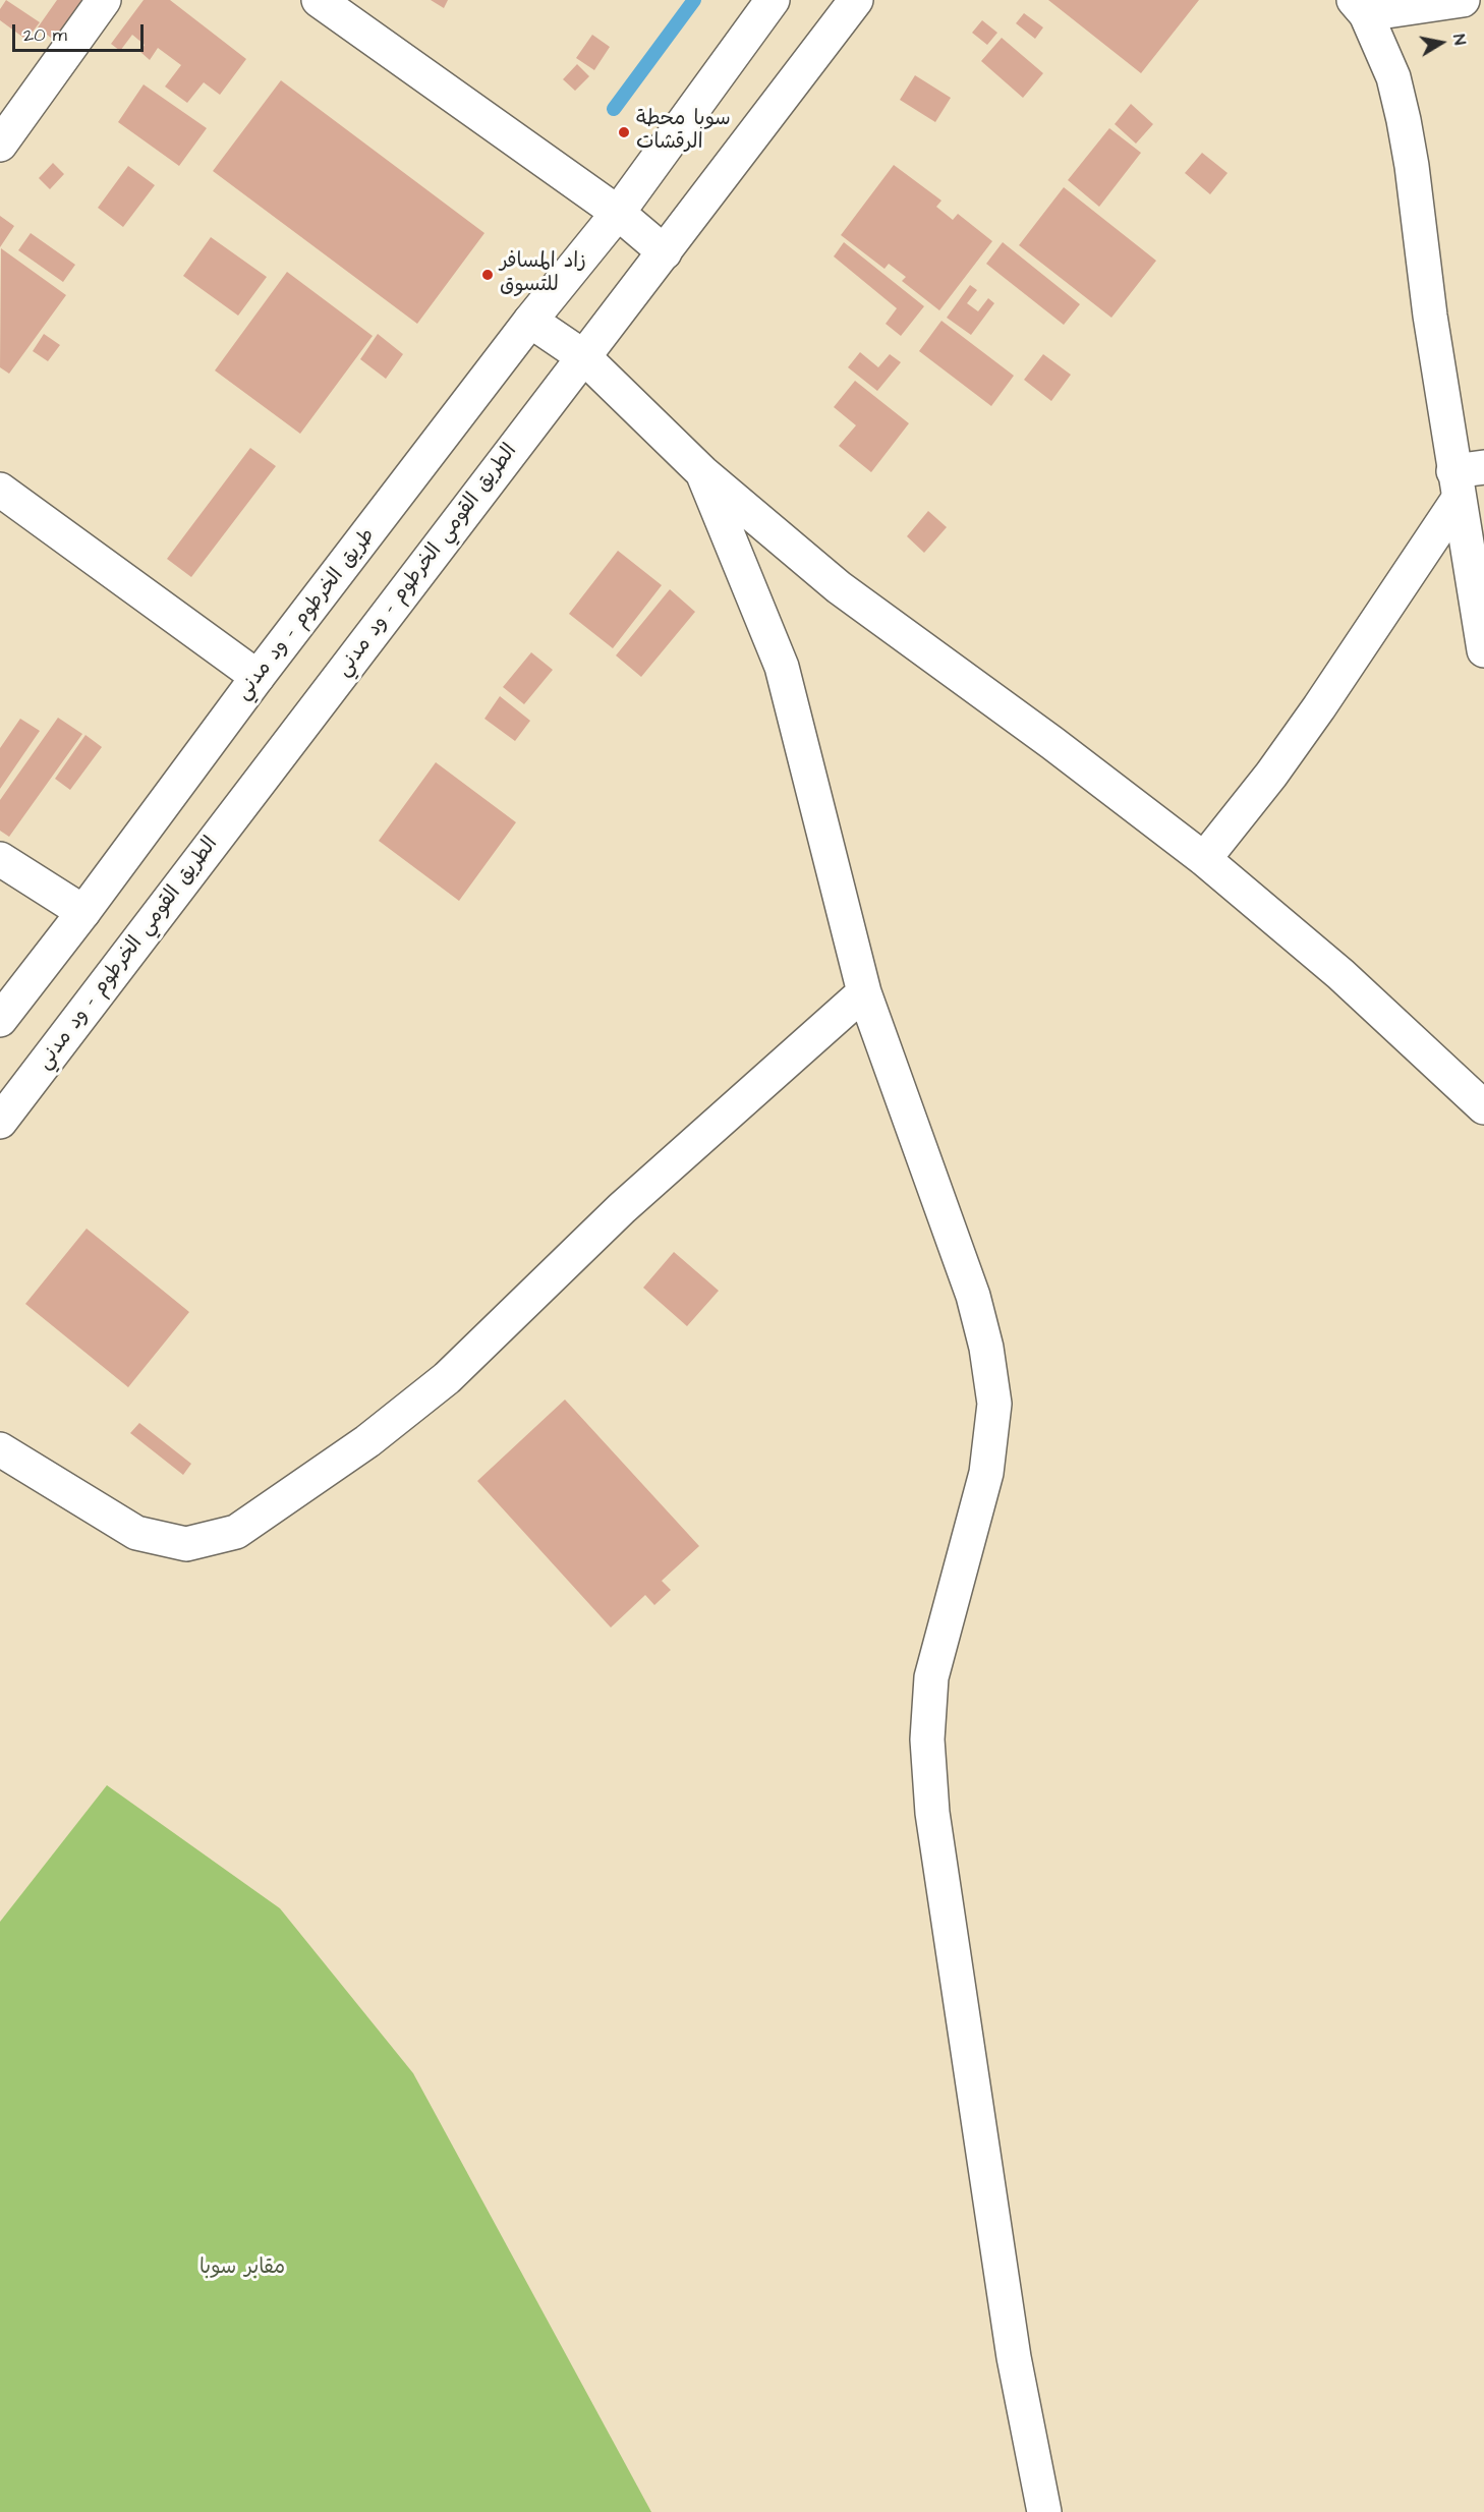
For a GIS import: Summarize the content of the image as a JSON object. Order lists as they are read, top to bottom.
{
  "streets": {
    "main road": ["الطريق القومي الخرطوم - ود مدني", "طريق الخرطوم - ود مدني"]
  },
  "parks": ["مقابر سوبا"],
  "places": ["سوبا محطة الرقشات", "زاد المسافر للتسوق"],
  "scale_bar": "20 m",
  "north": "right"
}
